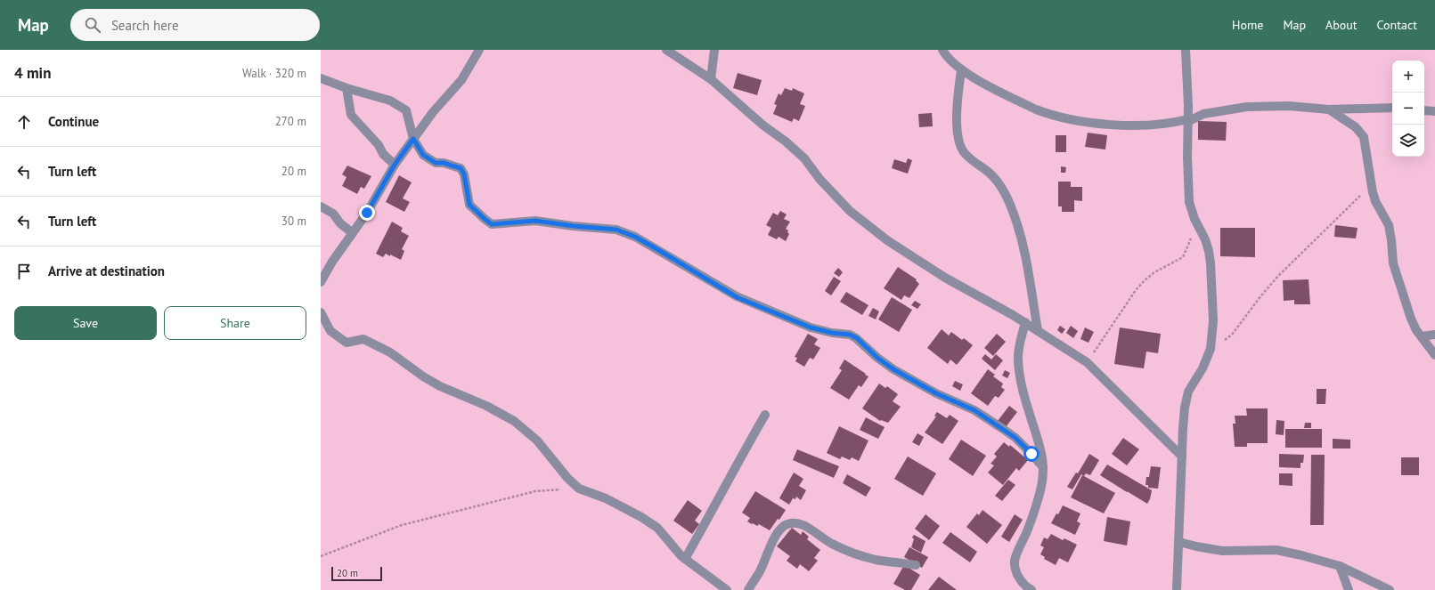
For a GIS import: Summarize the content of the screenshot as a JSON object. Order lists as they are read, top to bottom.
{
  "scale_bar": "20 m",
  "page": {
    "header": "Map",
    "search": "Search here",
    "nav": [
      "Home",
      "Map",
      "About",
      "Contact"
    ],
    "heading": ["4 min", "Walk · 320 m"],
    "map_buttons": ["+", "−"],
    "list": [
      ["Continue", "270 m"],
      ["Turn left", "20 m"],
      ["Turn left", "30 m"],
      "Arrive at destination"
    ],
    "buttons": ["Save", "Share"],
    "scale": "20 m"
  }
}
